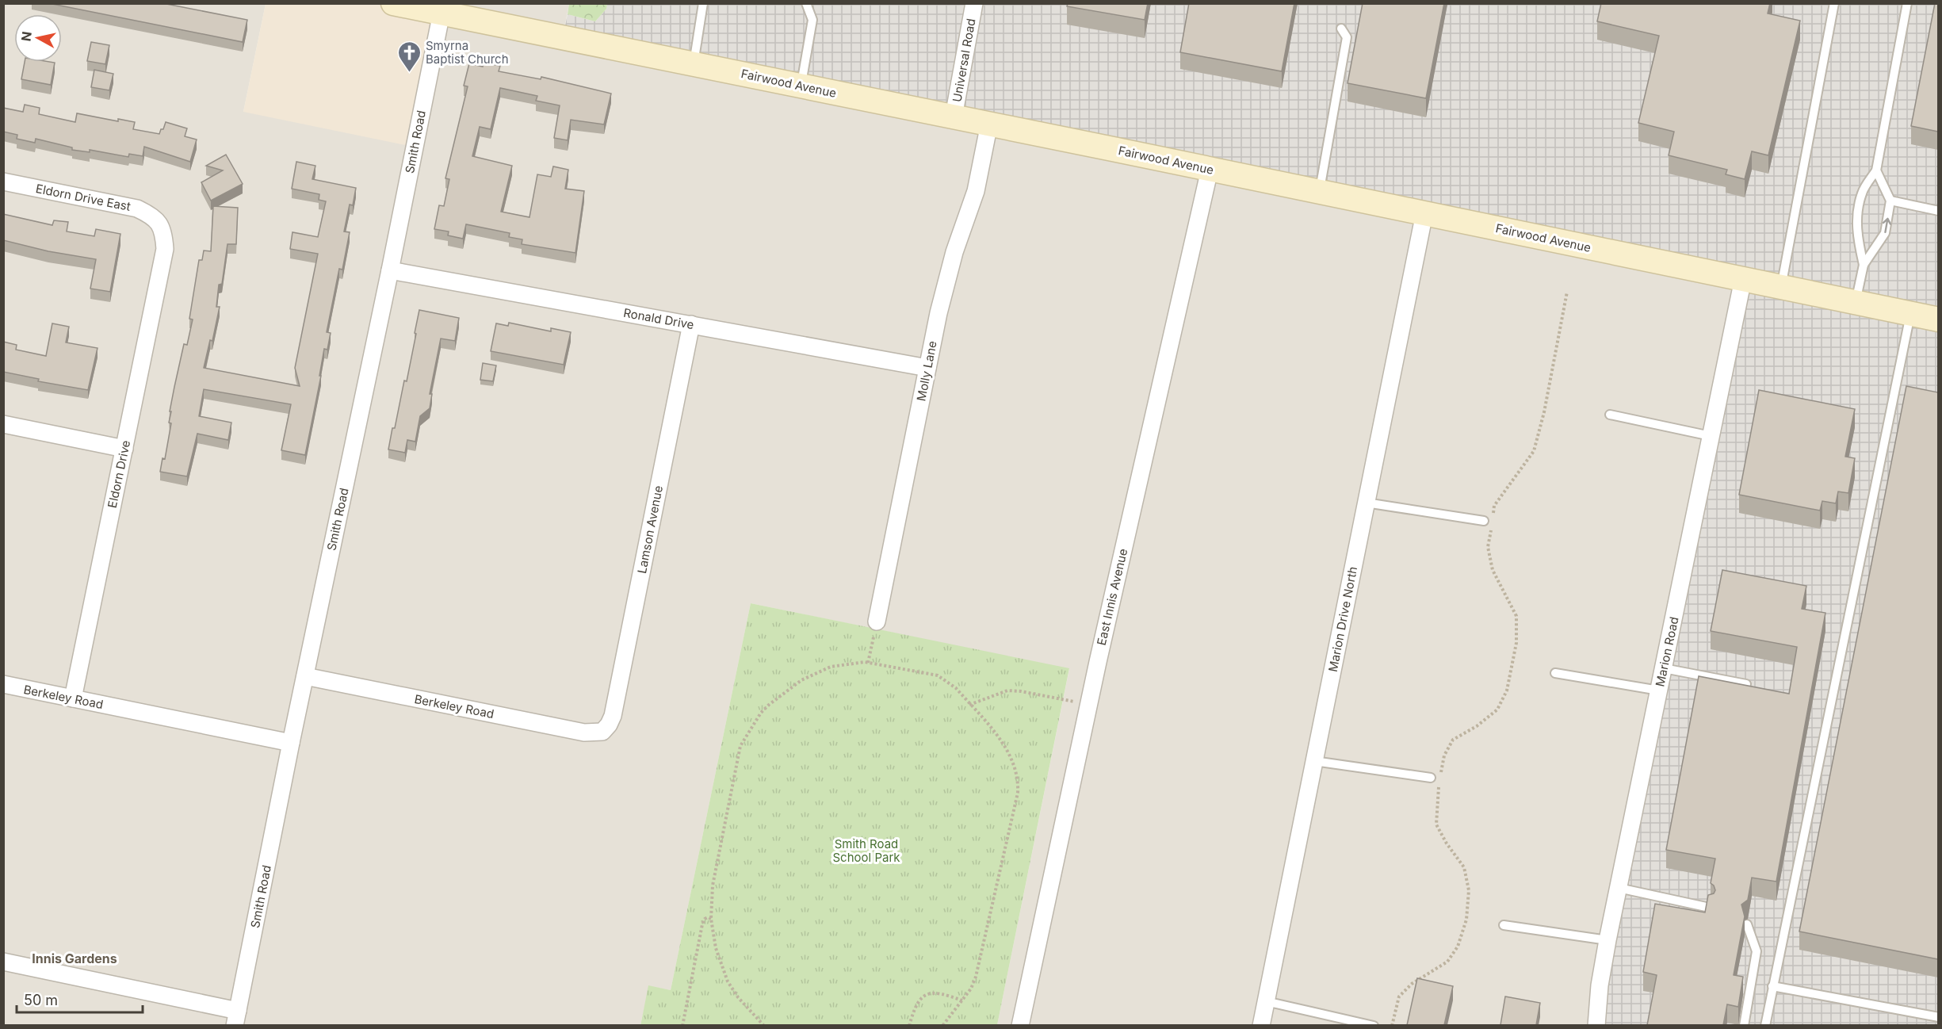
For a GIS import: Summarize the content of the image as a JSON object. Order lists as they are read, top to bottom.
{
  "streets": {
    "street": [
      "Universal Road",
      "Fairwood Avenue",
      "Smith Road",
      "Eldorn Drive East",
      "Ronald Drive",
      "Molly Lane",
      "Eldorn Drive",
      "Lamson Avenue",
      "East Innis Avenue",
      "Marion Drive North",
      "Marion Road",
      "Berkeley Road"
    ]
  },
  "crossings": [
    ["Universal Road", "Fairwood Avenue"],
    ["Fairwood Avenue", "Smith Road"],
    ["Fairwood Avenue", "Molly Lane"],
    ["Fairwood Avenue", "East Innis Avenue"],
    ["Fairwood Avenue", "Marion Drive North"],
    ["Fairwood Avenue", "Marion Road"],
    ["Smith Road", "Ronald Drive"],
    ["Smith Road", "Berkeley Road"],
    ["Eldorn Drive East", "Eldorn Drive"],
    ["Ronald Drive", "Molly Lane"],
    ["Ronald Drive", "Lamson Avenue"],
    ["Eldorn Drive", "Berkeley Road"],
    ["Lamson Avenue", "Berkeley Road"]
  ],
  "districts": ["Innis Gardens"],
  "parks": ["Smith Road School Park"],
  "places": {
    "church": ["Smyrna Baptist Church"]
  },
  "scale_bar": "50 m",
  "north": "left"
}
